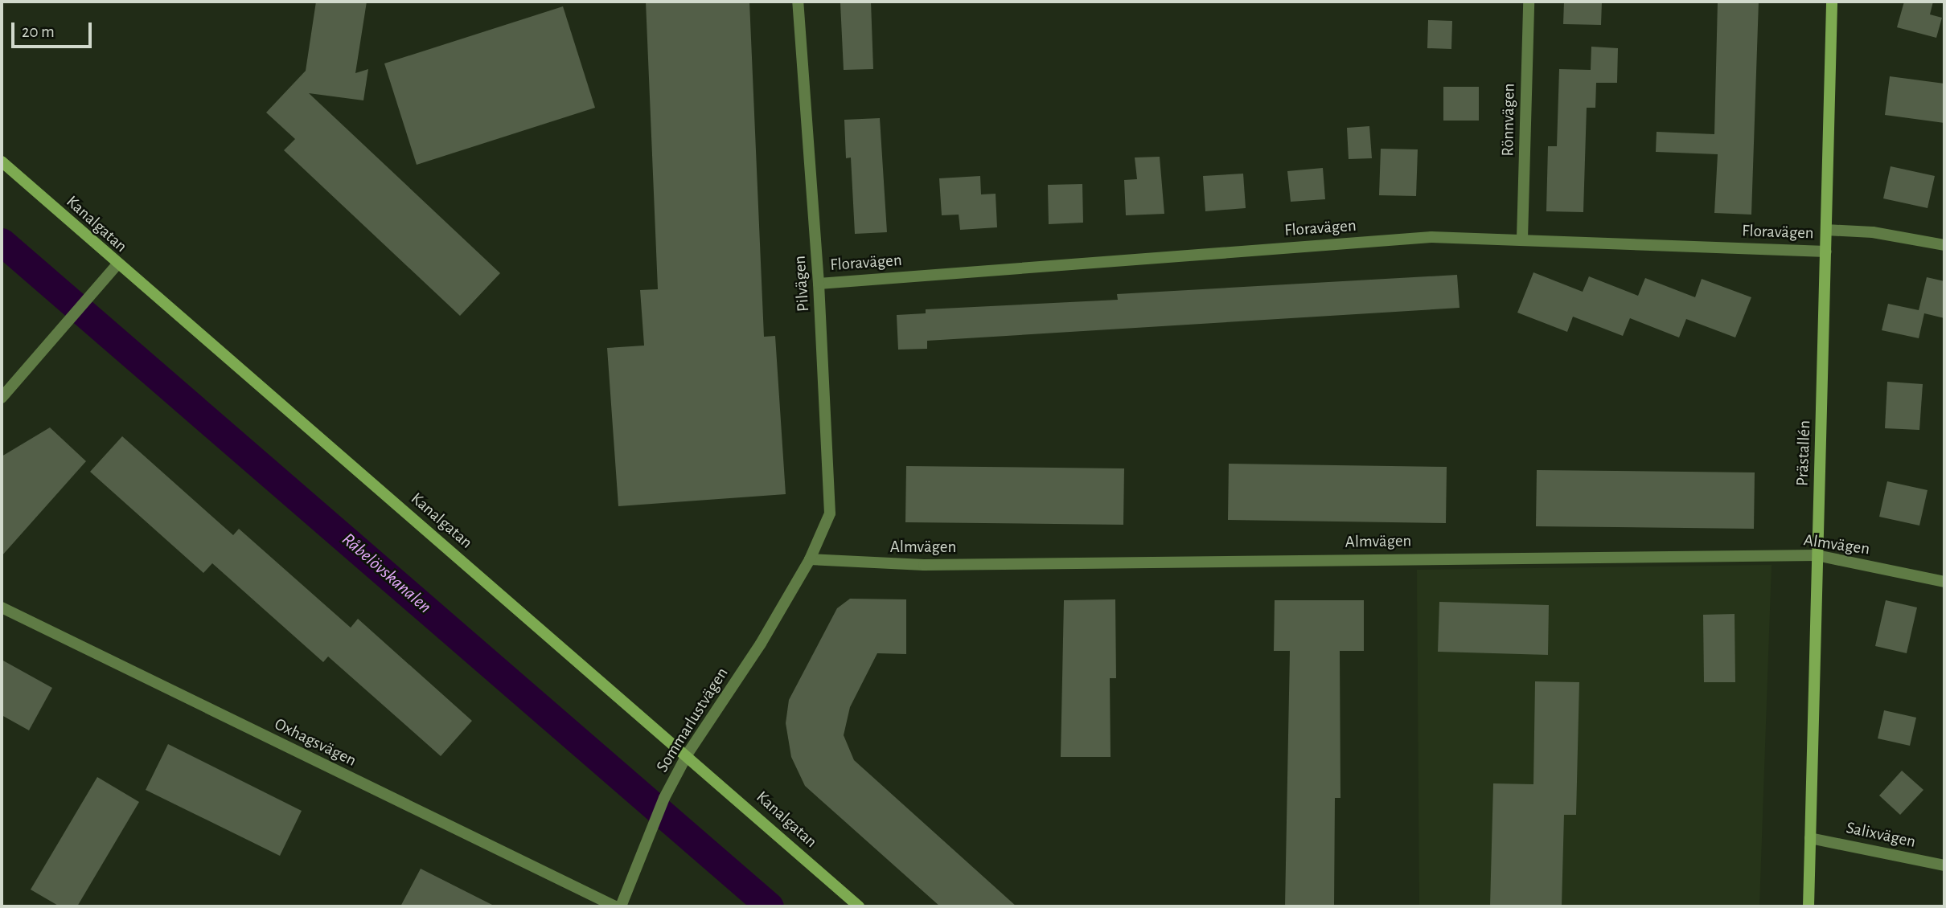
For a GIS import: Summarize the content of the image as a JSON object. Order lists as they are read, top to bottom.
{
  "streets": {
    "street": [
      "Rönnvägen",
      "Kanalgatan",
      "Floravägen",
      "Pilvägen",
      "Prästallén",
      "Almvägen",
      "Sommarlustvägen",
      "Oxhagsvägen",
      "Salixvägen"
    ]
  },
  "crossings": [
    ["Rönnvägen", "Floravägen"],
    ["Kanalgatan", "Sommarlustvägen"],
    ["Floravägen", "Pilvägen"],
    ["Floravägen", "Prästallén"],
    ["Pilvägen", "Almvägen"],
    ["Pilvägen", "Sommarlustvägen"],
    ["Prästallén", "Almvägen"],
    ["Prästallén", "Salixvägen"],
    ["Almvägen", "Sommarlustvägen"]
  ],
  "water": ["Råbelövskanalen"],
  "scale_bar": "20 m"
}
